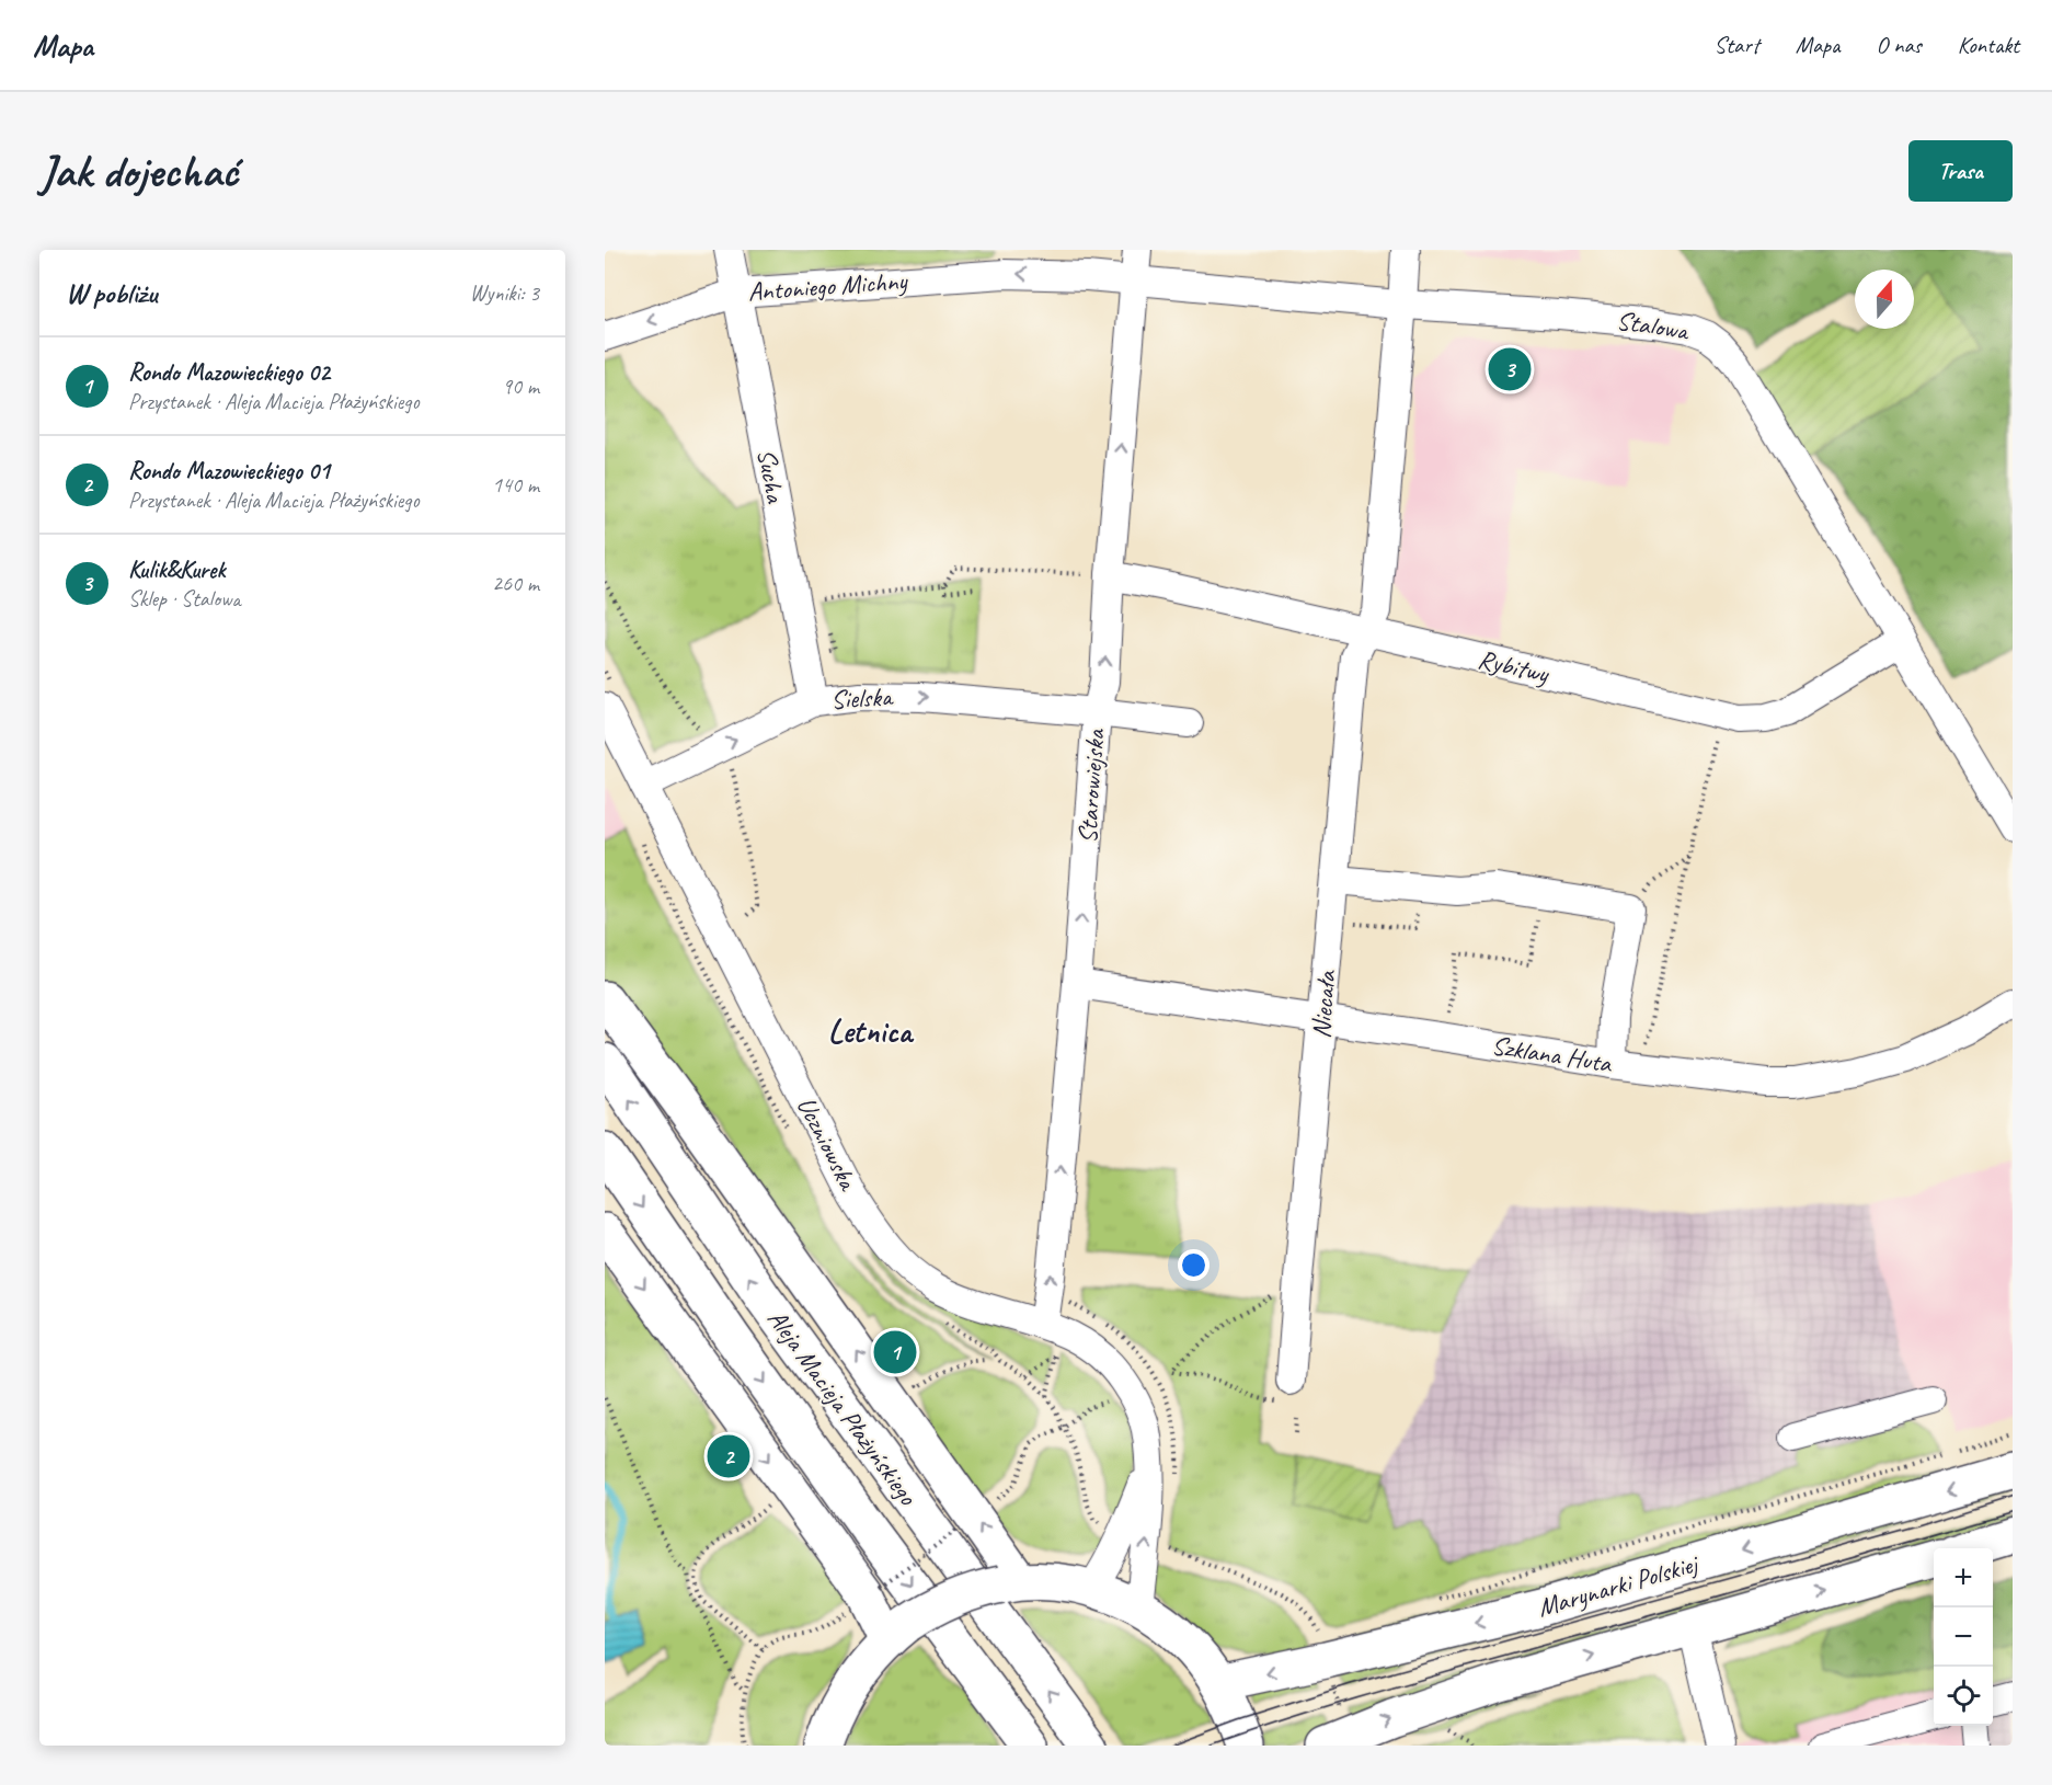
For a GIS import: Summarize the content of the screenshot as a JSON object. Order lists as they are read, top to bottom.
{
  "streets": {
    "main road": ["Aleja Macieja Płażyńskiego", "Marynarki Polskiej"],
    "street": [
      "Antoniego Michny",
      "Stalowa",
      "Sucha",
      "Rybitwy",
      "Sielska",
      "Starowiejska",
      "Niecała",
      "Szklana Huta",
      "Uczniowska"
    ]
  },
  "crossings": [
    ["Antoniego Michny", "Stalowa"],
    ["Antoniego Michny", "Sucha"],
    ["Antoniego Michny", "Starowiejska"],
    ["Stalowa", "Rybitwy"],
    ["Stalowa", "Starowiejska"],
    ["Stalowa", "Niecała"],
    ["Sucha", "Sielska"],
    ["Rybitwy", "Starowiejska"],
    ["Rybitwy", "Niecała"],
    ["Sielska", "Starowiejska"],
    ["Sielska", "Uczniowska"],
    ["Starowiejska", "Szklana Huta"],
    ["Starowiejska", "Uczniowska"],
    ["Niecała", "Szklana Huta"]
  ],
  "one_way": ["Antoniego Michny", "Sielska", "Starowiejska"],
  "districts": ["Letnica"],
  "north": "top",
  "page": {
    "header": "Mapa",
    "nav": [
      "Start",
      "Mapa",
      "O nas",
      "Kontakt"
    ],
    "buttons": "Trasa",
    "title": "Jak dojechać",
    "heading": ["W pobliżu", "Wyniki: 3"],
    "list": [
      {
        "mark": "1",
        "name": "Rondo Mazowieckiego 02",
        "note": "Przystanek · Aleja Macieja Płażyńskiego",
        "value": "90 m"
      },
      {
        "mark": "2",
        "name": "Rondo Mazowieckiego 01",
        "note": "Przystanek · Aleja Macieja Płażyńskiego",
        "value": "140 m"
      },
      {
        "mark": "3",
        "name": "Kulik&Kurek",
        "note": "Sklep · Stalowa",
        "value": "260 m"
      }
    ],
    "pins": ["3", "1", "2"],
    "map_buttons": ["+", "−"]
  }
}
